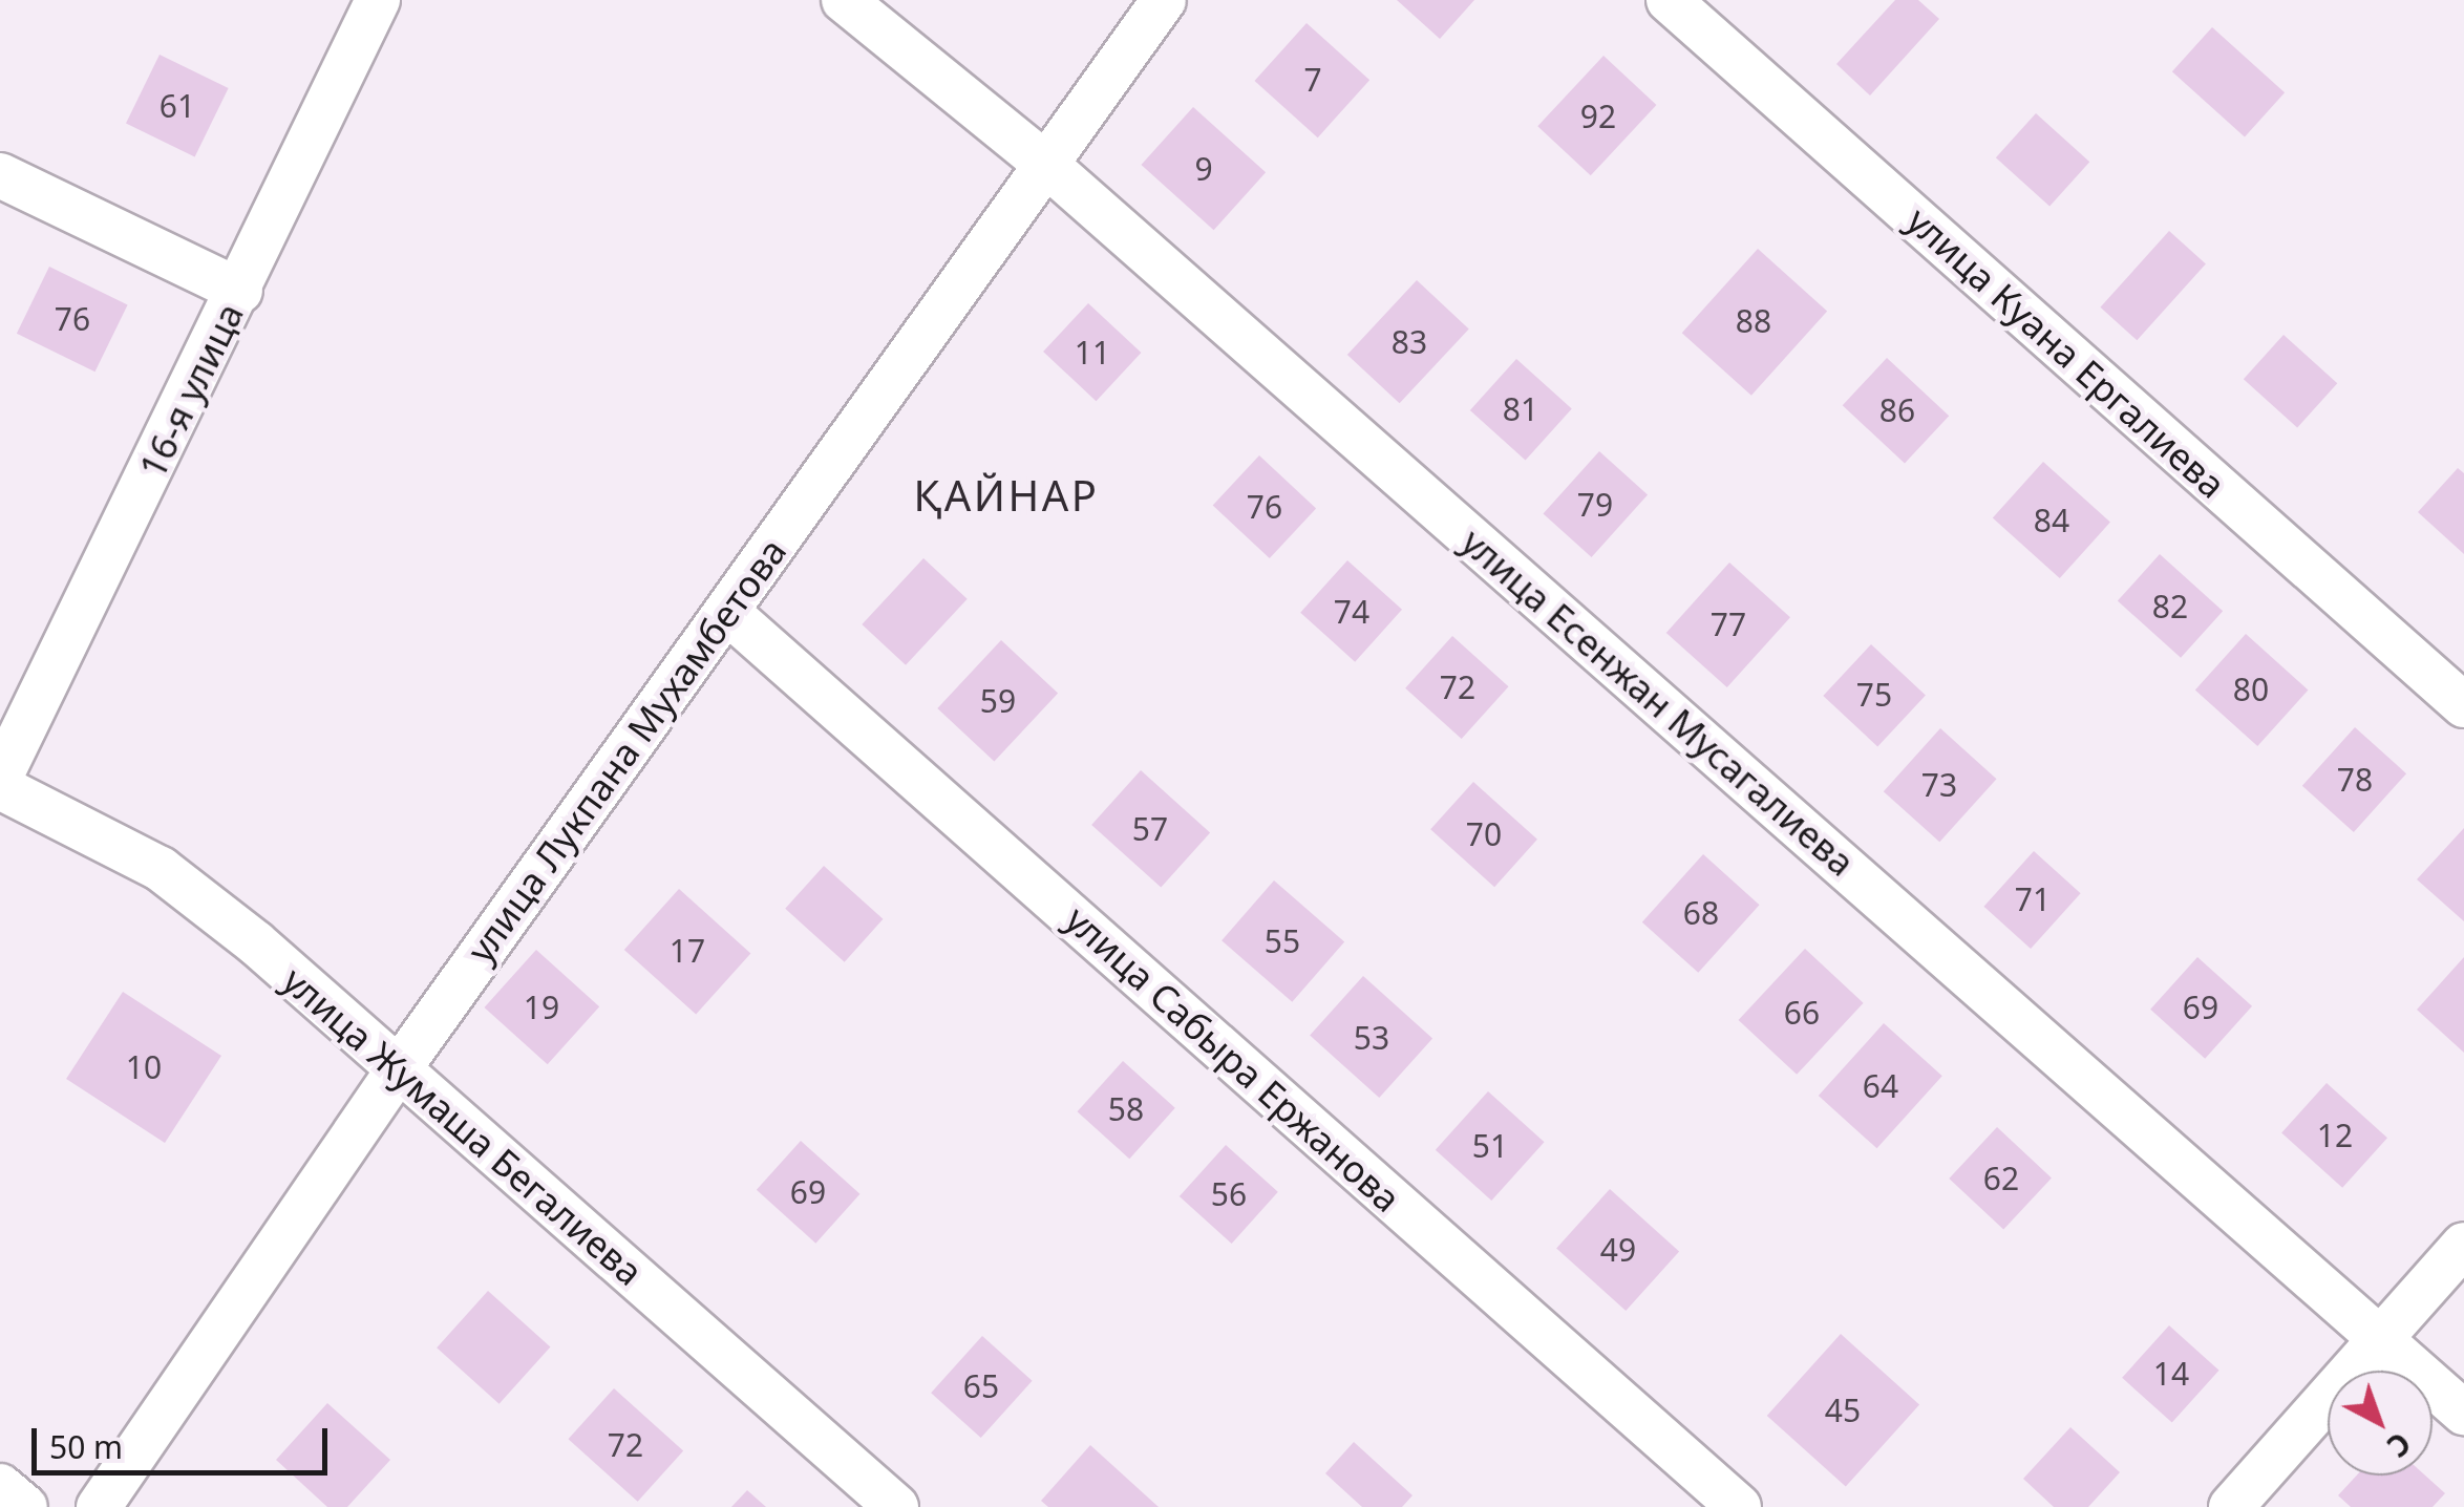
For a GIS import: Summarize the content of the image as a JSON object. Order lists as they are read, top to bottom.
{
  "streets": {
    "street": [
      "улица Куана Ергалиева",
      "16-я улица",
      "улица Есенжан Мусагалиева",
      "улица Лукпана Мухамбетова",
      "улица Сабыра Ержанова",
      "улица Жумаша Бегалиева"
    ]
  },
  "crossings": [
    ["улица Есенжан Мусагалиева", "улица Лукпана Мухамбетова"],
    ["улица Лукпана Мухамбетова", "улица Сабыра Ержанова"],
    ["улица Лукпана Мухамбетова", "улица Жумаша Бегалиева"]
  ],
  "districts": ["ҚАЙНАР"],
  "house_numbers": [
    "7",
    "61",
    "92",
    "9",
    "76",
    "88",
    "83",
    "11",
    "81",
    "86",
    "79",
    "76",
    "84",
    "82",
    "74",
    "77",
    "72",
    "80",
    "75",
    "59",
    "78",
    "73",
    "57",
    "70",
    "71",
    "68",
    "55",
    "17",
    "19",
    "69",
    "66",
    "53",
    "10",
    "64",
    "58",
    "12",
    "51",
    "62",
    "69",
    "56",
    "49",
    "14",
    "65",
    "45",
    "72"
  ],
  "scale_bar": "50 m",
  "north": "bottom right"
}
